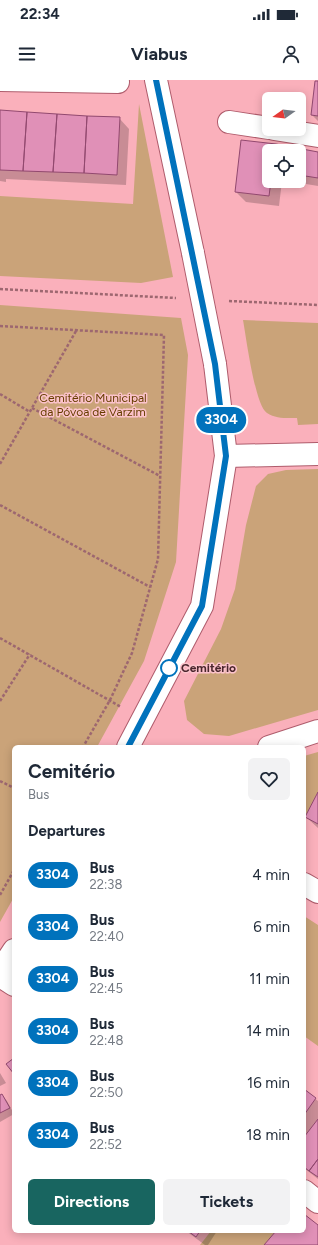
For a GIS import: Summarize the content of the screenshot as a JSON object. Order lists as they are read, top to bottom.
{
  "parks": ["Cemitério Municipal da Póvoa de Varzim"],
  "places": ["Cemitério"],
  "lines": ["bus line 3304"],
  "north": "left",
  "page": {
    "status": "22:34",
    "header": "Viabus",
    "on_map": "3304",
    "heading": [
      ["Cemitério", "Bus"],
      "Departures"
    ],
    "list": [
      {
        "mark": "3304",
        "name": "Bus",
        "note": "22:38",
        "value": "4 min"
      },
      {
        "mark": "3304",
        "name": "Bus",
        "note": "22:40",
        "value": "6 min"
      },
      {
        "mark": "3304",
        "name": "Bus",
        "note": "22:45",
        "value": "11 min"
      },
      {
        "mark": "3304",
        "name": "Bus",
        "note": "22:48",
        "value": "14 min"
      },
      {
        "mark": "3304",
        "name": "Bus",
        "note": "22:50",
        "value": "16 min"
      },
      {
        "mark": "3304",
        "name": "Bus",
        "note": "22:52",
        "value": "18 min"
      }
    ],
    "buttons": ["Directions", "Tickets"]
  }
}
